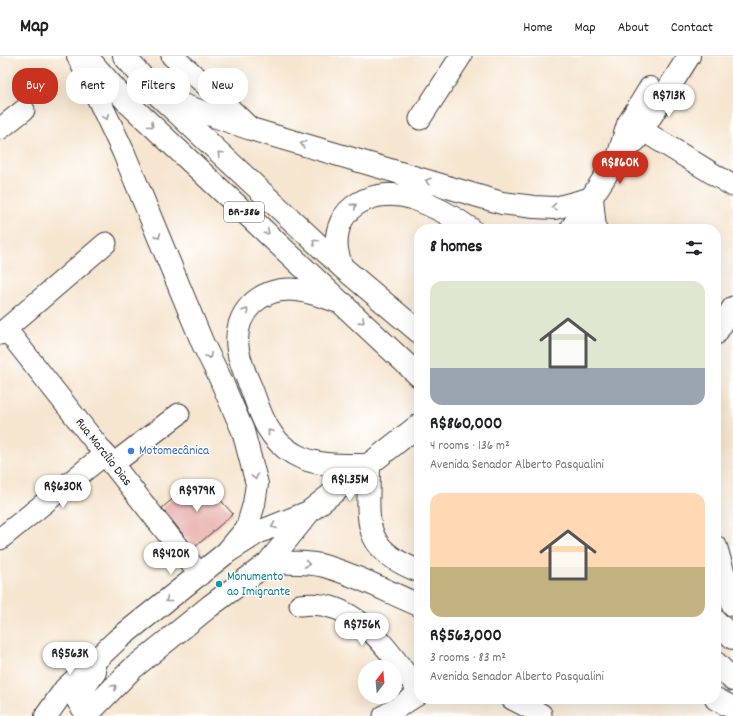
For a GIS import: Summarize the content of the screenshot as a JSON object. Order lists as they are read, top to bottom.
{
  "streets": {
    "main road": ["BR-386"],
    "street": ["Rua Marcílio Dias"]
  },
  "places": ["Motomecânica", "Monumento ao Imigrante"],
  "north": "top",
  "page": {
    "header": "Map",
    "nav": [
      "Home",
      "Map",
      "About",
      "Contact"
    ],
    "chip": [
      "Buy",
      "Rent",
      "Filters",
      "New"
    ],
    "price": [
      "R$713K",
      "R$860K",
      "R$1.35M",
      "R$630K",
      "R$979K",
      "R$420K",
      "R$756K",
      "R$563K"
    ],
    "heading": "8 homes",
    "list": [
      {
        "name": "R$860,000",
        "note": "4 rooms · 136 m² · Avenida Senador Alberto Pasqualini"
      },
      {
        "name": "R$563,000",
        "note": "3 rooms · 83 m² · Avenida Senador Alberto Pasqualini"
      }
    ]
  }
}
